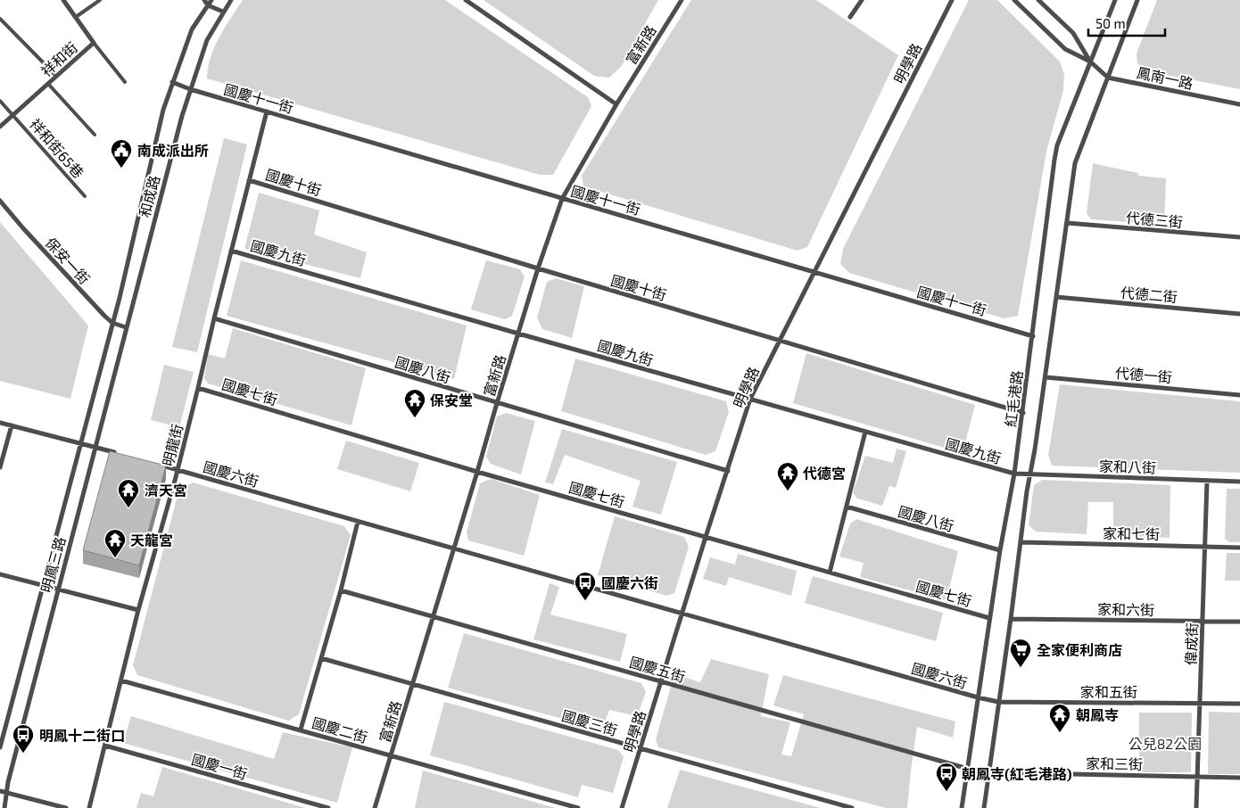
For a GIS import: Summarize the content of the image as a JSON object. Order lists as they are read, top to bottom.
{
  "streets": {
    "street": [
      "富新路",
      "祥和街",
      "明學路",
      "鳳南一路",
      "國慶十一街",
      "國慶十街",
      "和成路",
      "代德三街",
      "國慶九街",
      "保安一街",
      "代德二街",
      "國慶八街",
      "代德一街",
      "國慶七街",
      "紅毛港路",
      "明龍街",
      "家和八街",
      "國慶六街",
      "家和七街",
      "明鳳三路",
      "家和六街",
      "偉成街",
      "國慶五街",
      "家和五街",
      "國慶三街",
      "國慶二街",
      "家和三街",
      "國慶一街"
    ],
    "lane": ["祥和街65巷"]
  },
  "crossings": [
    ["富新路", "國慶十一街"],
    ["富新路", "國慶十街"],
    ["富新路", "國慶九街"],
    ["富新路", "國慶八街"],
    ["富新路", "國慶七街"],
    ["富新路", "國慶六街"],
    ["富新路", "國慶五街"],
    ["富新路", "國慶三街"],
    ["富新路", "國慶二街"],
    ["祥和街", "祥和街65巷"],
    ["明學路", "國慶十一街"],
    ["明學路", "國慶十街"],
    ["明學路", "國慶九街"],
    ["明學路", "國慶八街"],
    ["明學路", "國慶七街"],
    ["明學路", "國慶六街"],
    ["明學路", "國慶五街"],
    ["明學路", "國慶三街"],
    ["鳳南一路", "紅毛港路"],
    ["國慶十一街", "和成路"],
    ["國慶十一街", "紅毛港路"],
    ["國慶十一街", "明龍街"],
    ["國慶十街", "紅毛港路"],
    ["國慶十街", "明龍街"],
    ["和成路", "保安一街"],
    ["和成路", "明鳳三路"],
    ["代德三街", "紅毛港路"],
    ["國慶九街", "紅毛港路"],
    ["國慶九街", "明龍街"],
    ["國慶九街", "家和八街"],
    ["保安一街", "明鳳三路"],
    ["代德二街", "紅毛港路"],
    ["國慶八街", "紅毛港路"],
    ["國慶八街", "明龍街"],
    ["代德一街", "紅毛港路"],
    ["國慶七街", "紅毛港路"],
    ["國慶七街", "明龍街"],
    ["紅毛港路", "家和八街"],
    ["紅毛港路", "國慶六街"],
    ["紅毛港路", "家和七街"],
    ["紅毛港路", "家和六街"],
    ["紅毛港路", "國慶五街"],
    ["紅毛港路", "家和五街"],
    ["紅毛港路", "家和三街"],
    ["明龍街", "國慶六街"],
    ["明龍街", "國慶二街"],
    ["明龍街", "國慶一街"],
    ["家和八街", "偉成街"],
    ["國慶六街", "家和五街"],
    ["家和七街", "偉成街"],
    ["家和六街", "偉成街"],
    ["偉成街", "家和五街"],
    ["偉成街", "家和三街"]
  ],
  "parks": ["公兒82公園"],
  "places": {
    "public building": ["南成派出所"],
    "temple": [
      "保安堂",
      "代德宮",
      "濟天宮",
      "天龍宮",
      "朝鳳寺"
    ],
    "bus stop": ["國慶六街", "明鳳十二街口", "朝鳳寺(紅毛港路)"],
    "supermarket": ["全家便利商店"]
  },
  "scale_bar": "50 m"
}
